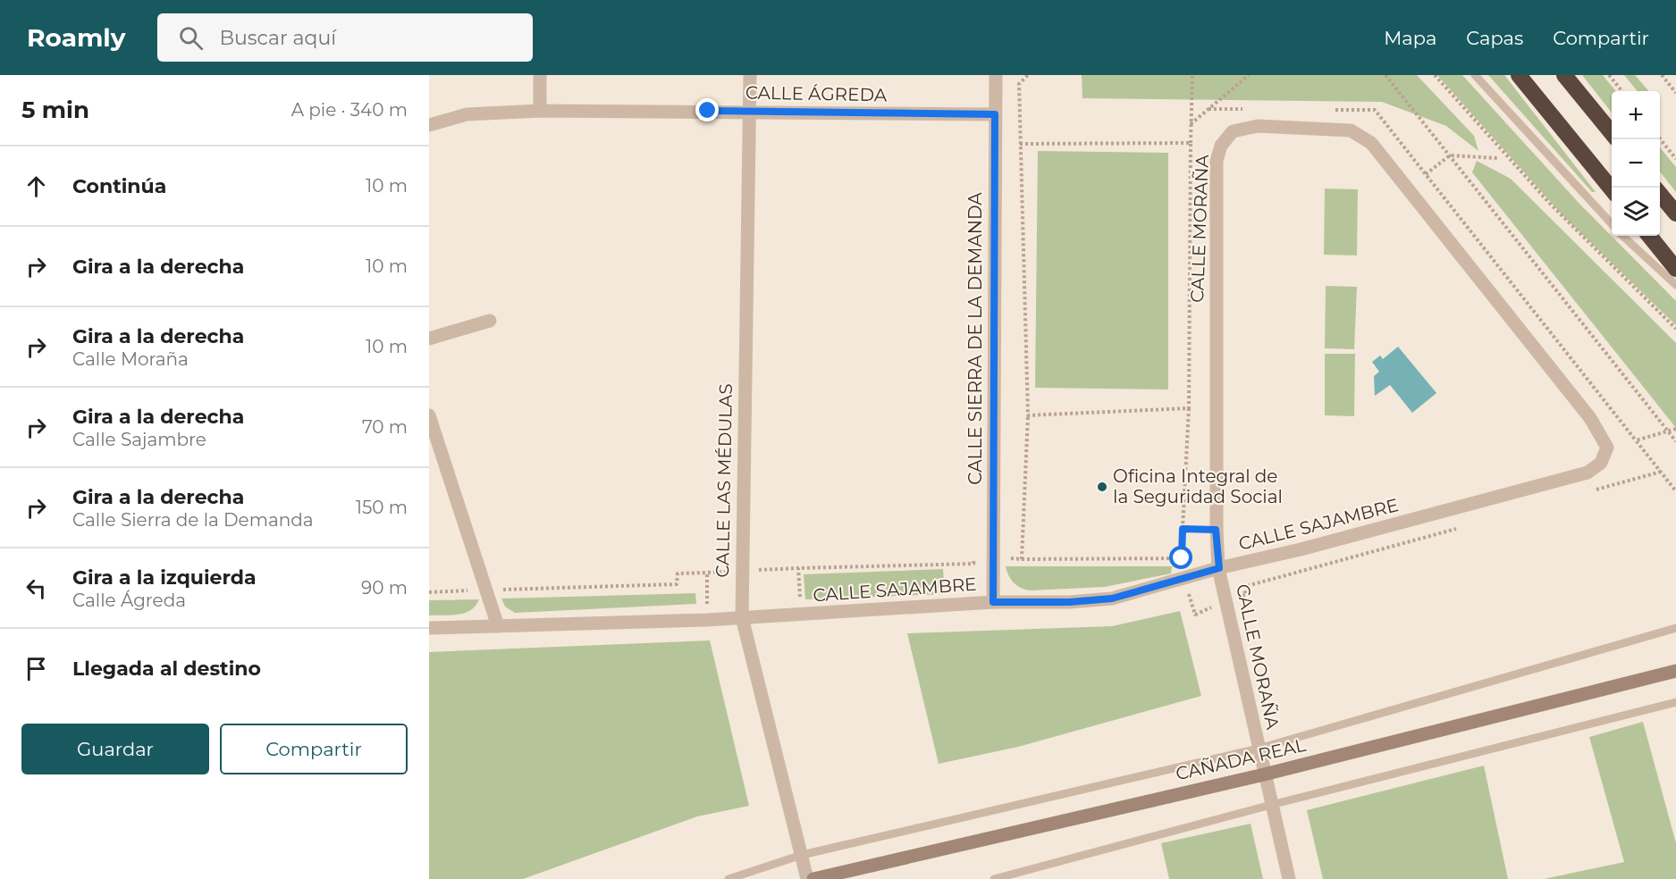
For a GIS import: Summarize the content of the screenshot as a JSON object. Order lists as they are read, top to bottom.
{
  "streets": {
    "street": [
      "CALLE ÁGREDA",
      "CALLE MORAÑA",
      "CALLE SIERRA DE LA DEMANDA",
      "CALLE LAS MÉDULAS",
      "CALLE SAJAMBRE",
      "CAÑADA REAL"
    ]
  },
  "crossings": [
    ["CALLE ÁGREDA", "CALLE SIERRA DE LA DEMANDA"],
    ["CALLE ÁGREDA", "CALLE LAS MÉDULAS"],
    ["CALLE MORAÑA", "CALLE SAJAMBRE"],
    ["CALLE MORAÑA", "CAÑADA REAL"],
    ["CALLE SIERRA DE LA DEMANDA", "CALLE SAJAMBRE"],
    ["CALLE LAS MÉDULAS", "CALLE SAJAMBRE"]
  ],
  "places": ["Oficina Integral de la Seguridad Social"],
  "page": {
    "header": "Roamly",
    "search": "Buscar aquí",
    "nav": ["Mapa", "Capas", "Compartir"],
    "heading": ["5 min", "A pie · 340 m"],
    "map_buttons": ["+", "−"],
    "list": [
      ["Continúa", "10 m"],
      ["Gira a la derecha", "10 m"],
      ["Gira a la derecha", "Calle Moraña", "10 m"],
      ["Gira a la derecha", "Calle Sajambre", "70 m"],
      ["Gira a la derecha", "Calle Sierra de la Demanda", "150 m"],
      ["Gira a la izquierda", "Calle Ágreda", "90 m"],
      "Llegada al destino"
    ],
    "buttons": ["Guardar", "Compartir"]
  }
}
